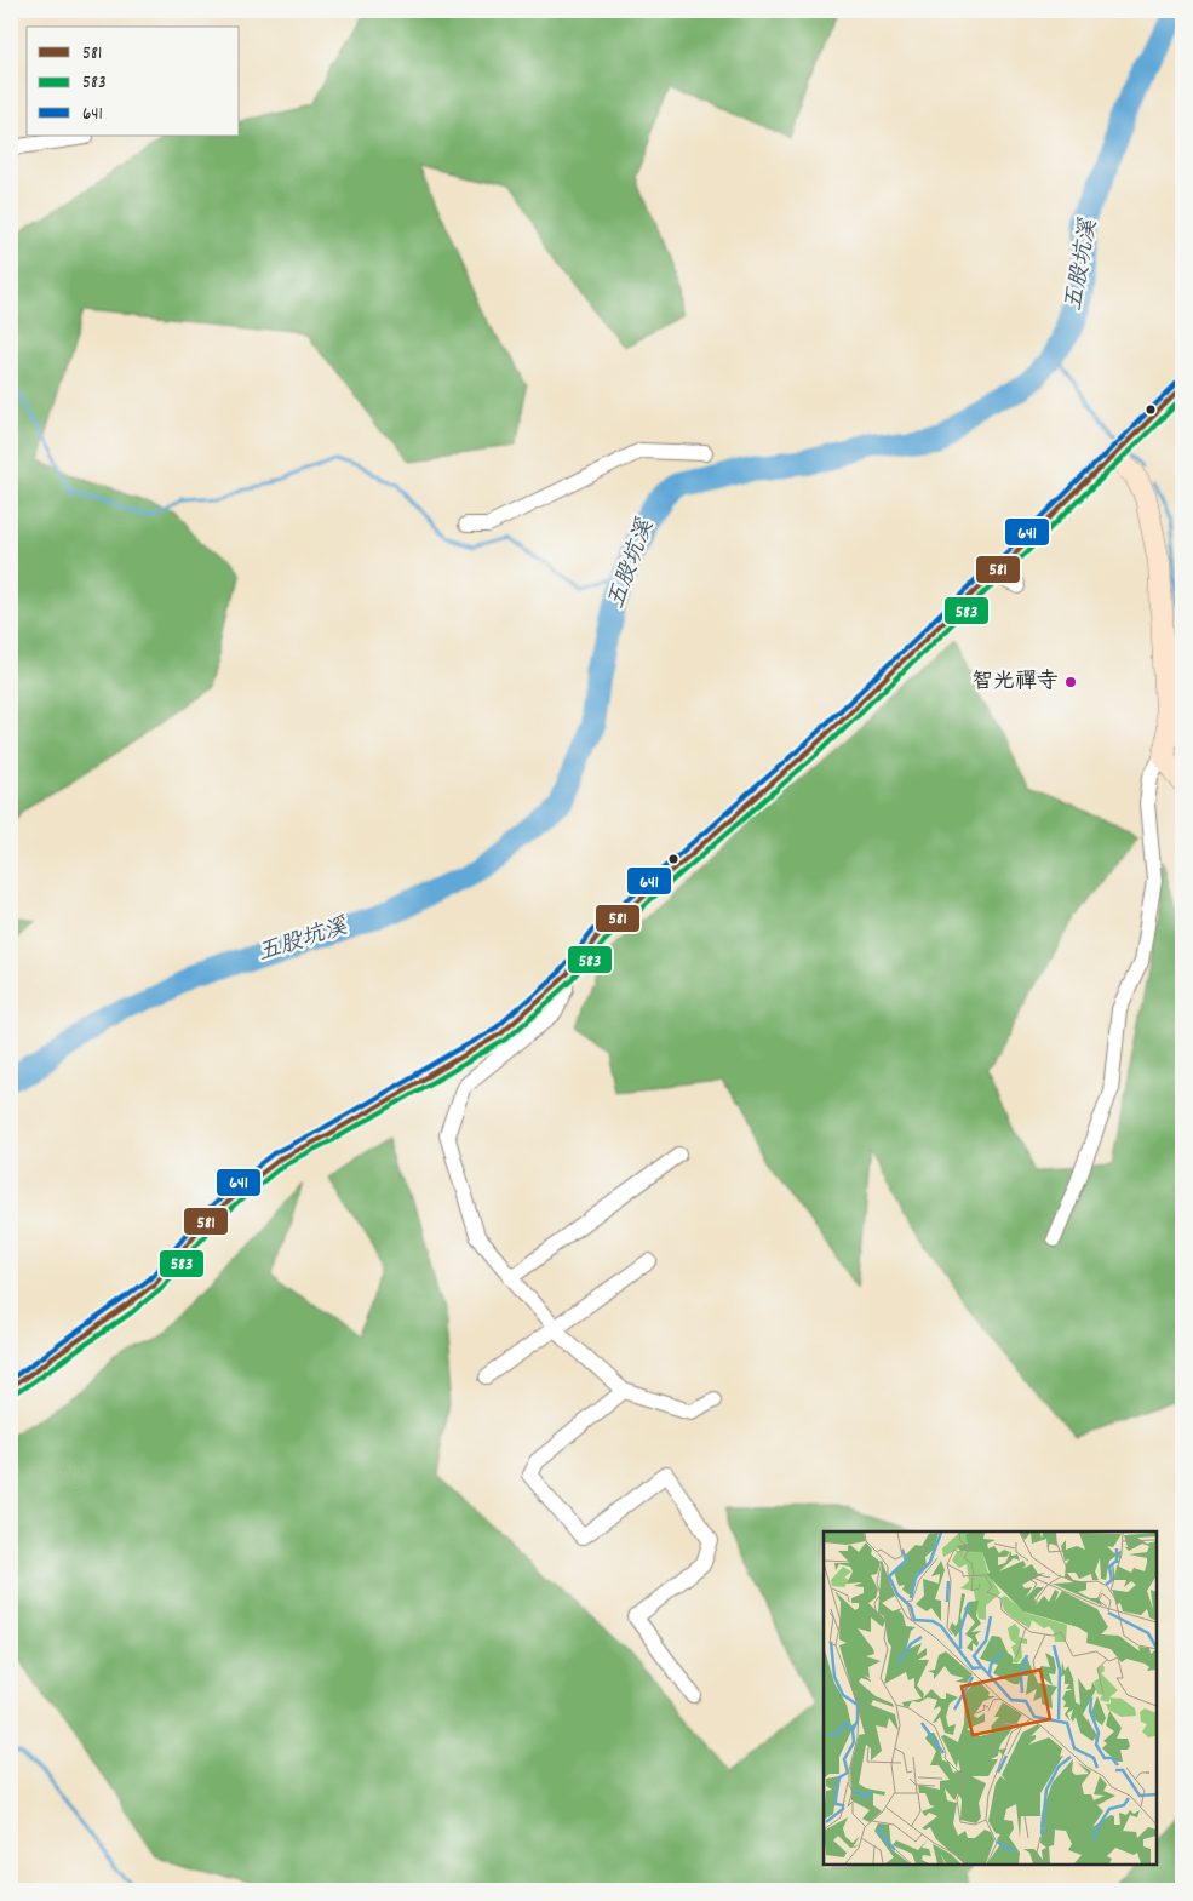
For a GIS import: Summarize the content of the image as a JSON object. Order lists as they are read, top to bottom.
{
  "water": ["五股坑溪"],
  "places": ["智光禪寺"],
  "lines": ["transit line 641", "transit line 581", "transit line 583"],
  "legend": ["581", "583", "641"]
}
